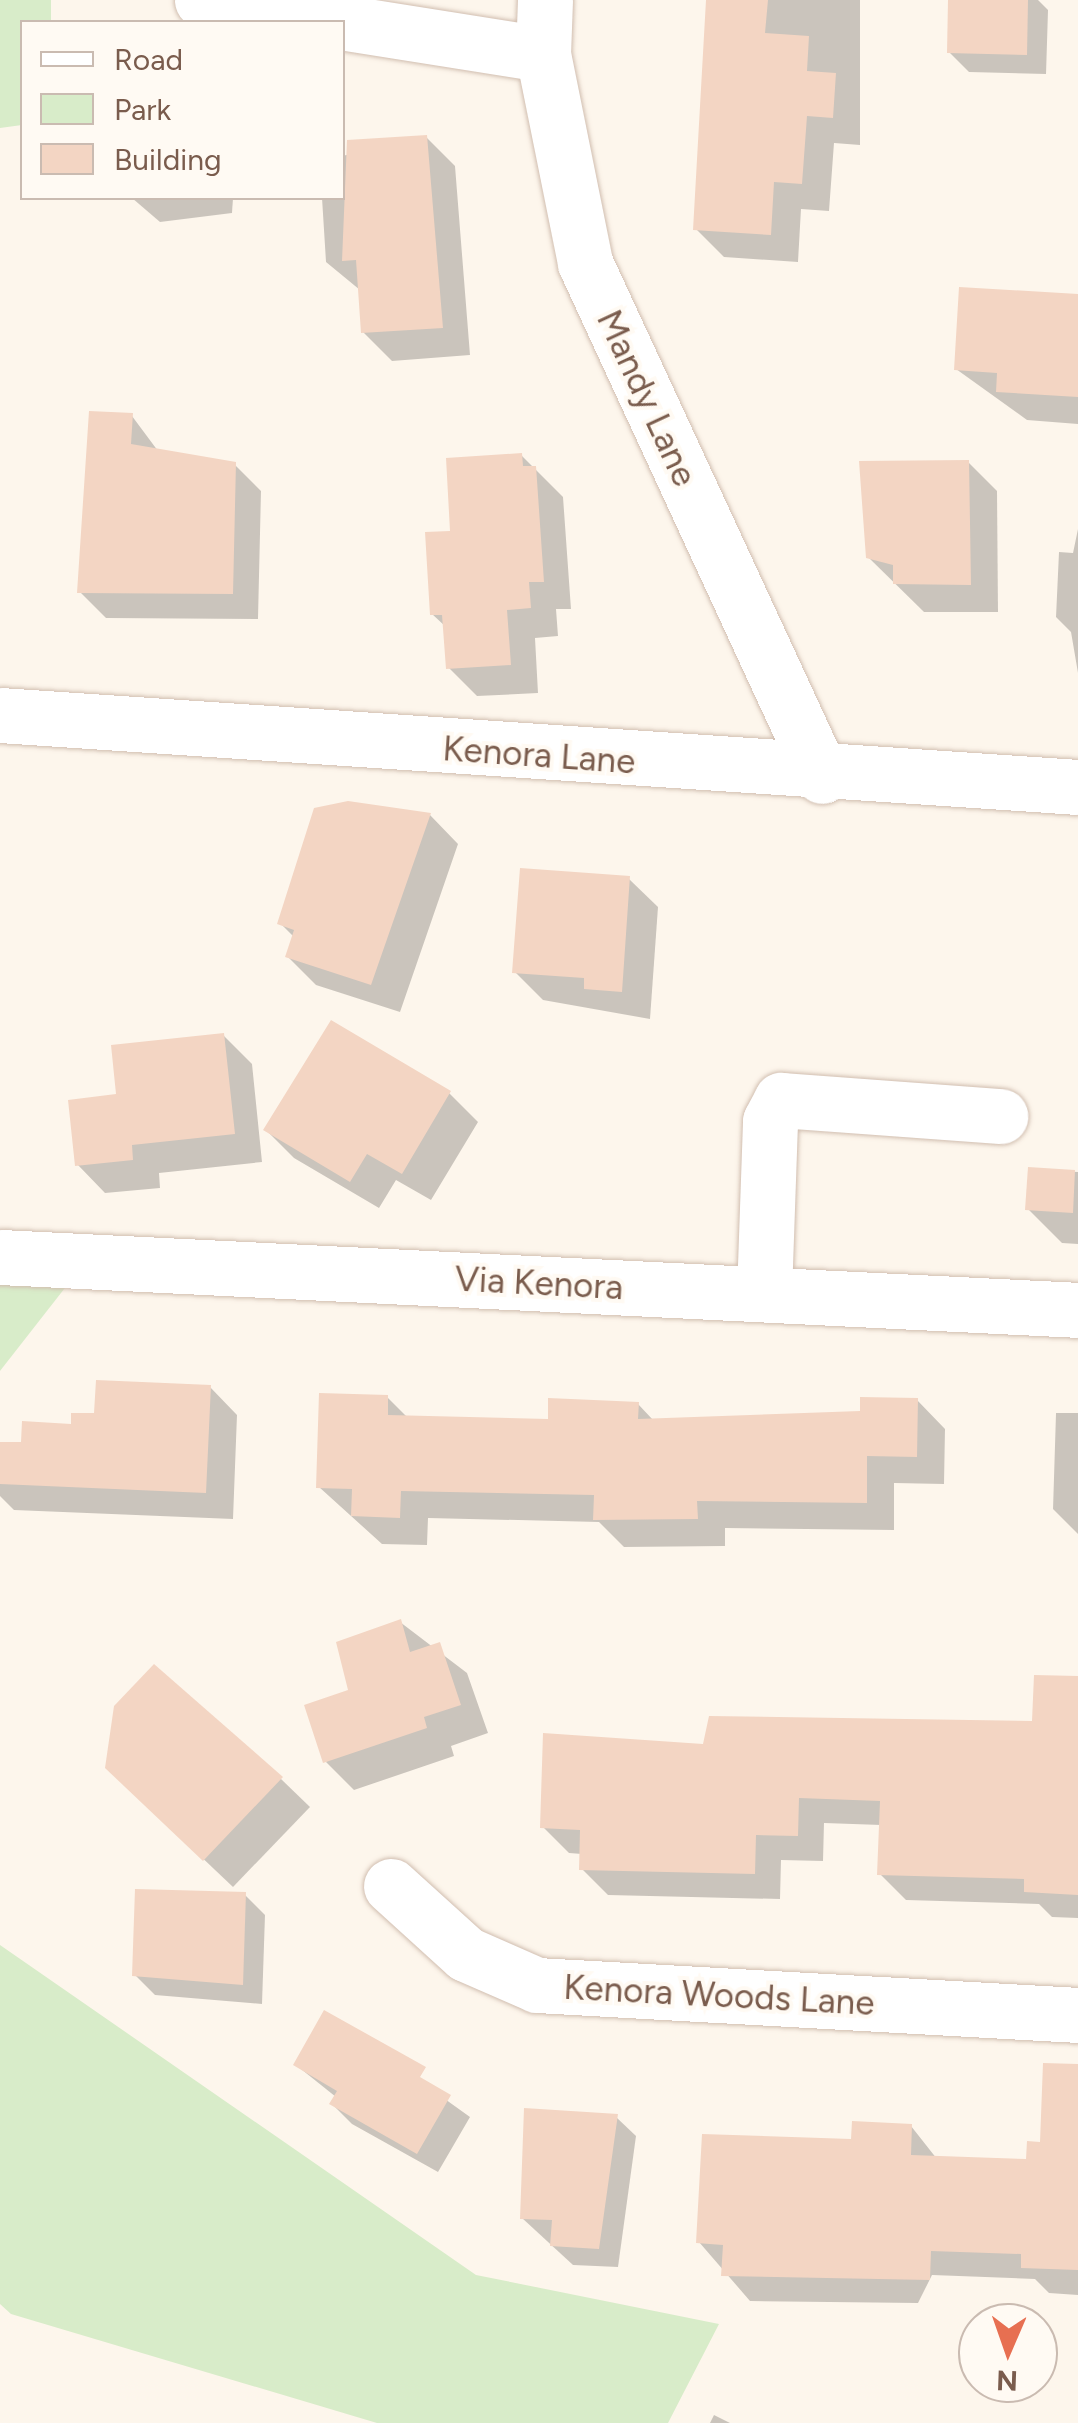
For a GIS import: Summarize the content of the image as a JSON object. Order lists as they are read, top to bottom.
{
  "streets": {
    "street": [
      "Mandy Lane",
      "Kenora Lane",
      "Via Kenora",
      "Kenora Woods Lane"
    ]
  },
  "crossings": [
    ["Mandy Lane", "Kenora Lane"]
  ],
  "legend": ["Road", "Park", "Building"],
  "north": "bottom"
}
